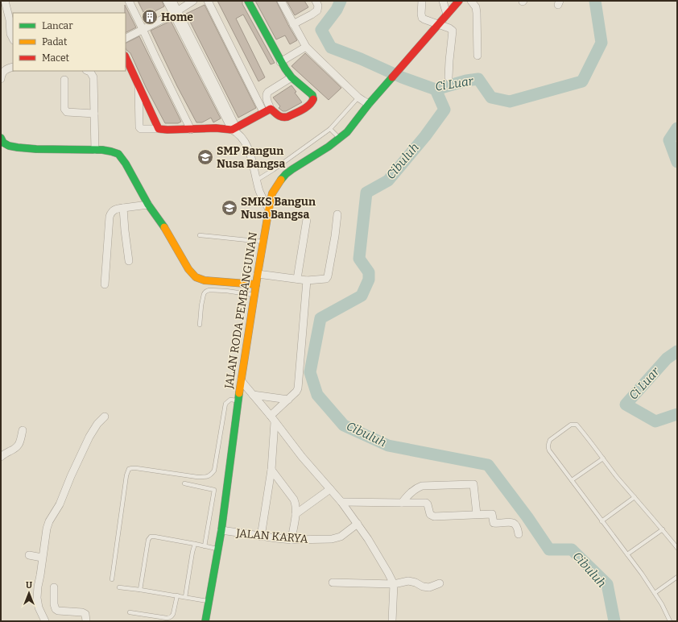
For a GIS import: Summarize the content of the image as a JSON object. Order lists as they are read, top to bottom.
{
  "streets": {
    "street": ["JALAN RODA PEMBANGUNAN", "JALAN KARYA"]
  },
  "crossings": [
    ["JALAN RODA PEMBANGUNAN", "JALAN KARYA"]
  ],
  "water": ["Ci Luar", "Cibuluh"],
  "places": {
    "building": ["Home"],
    "school or university": ["SMP Bangun Nusa Bangsa", "SMKS Bangun Nusa Bangsa"]
  },
  "legend": ["Lancar", "Padat", "Macet"],
  "north": "top"
}
